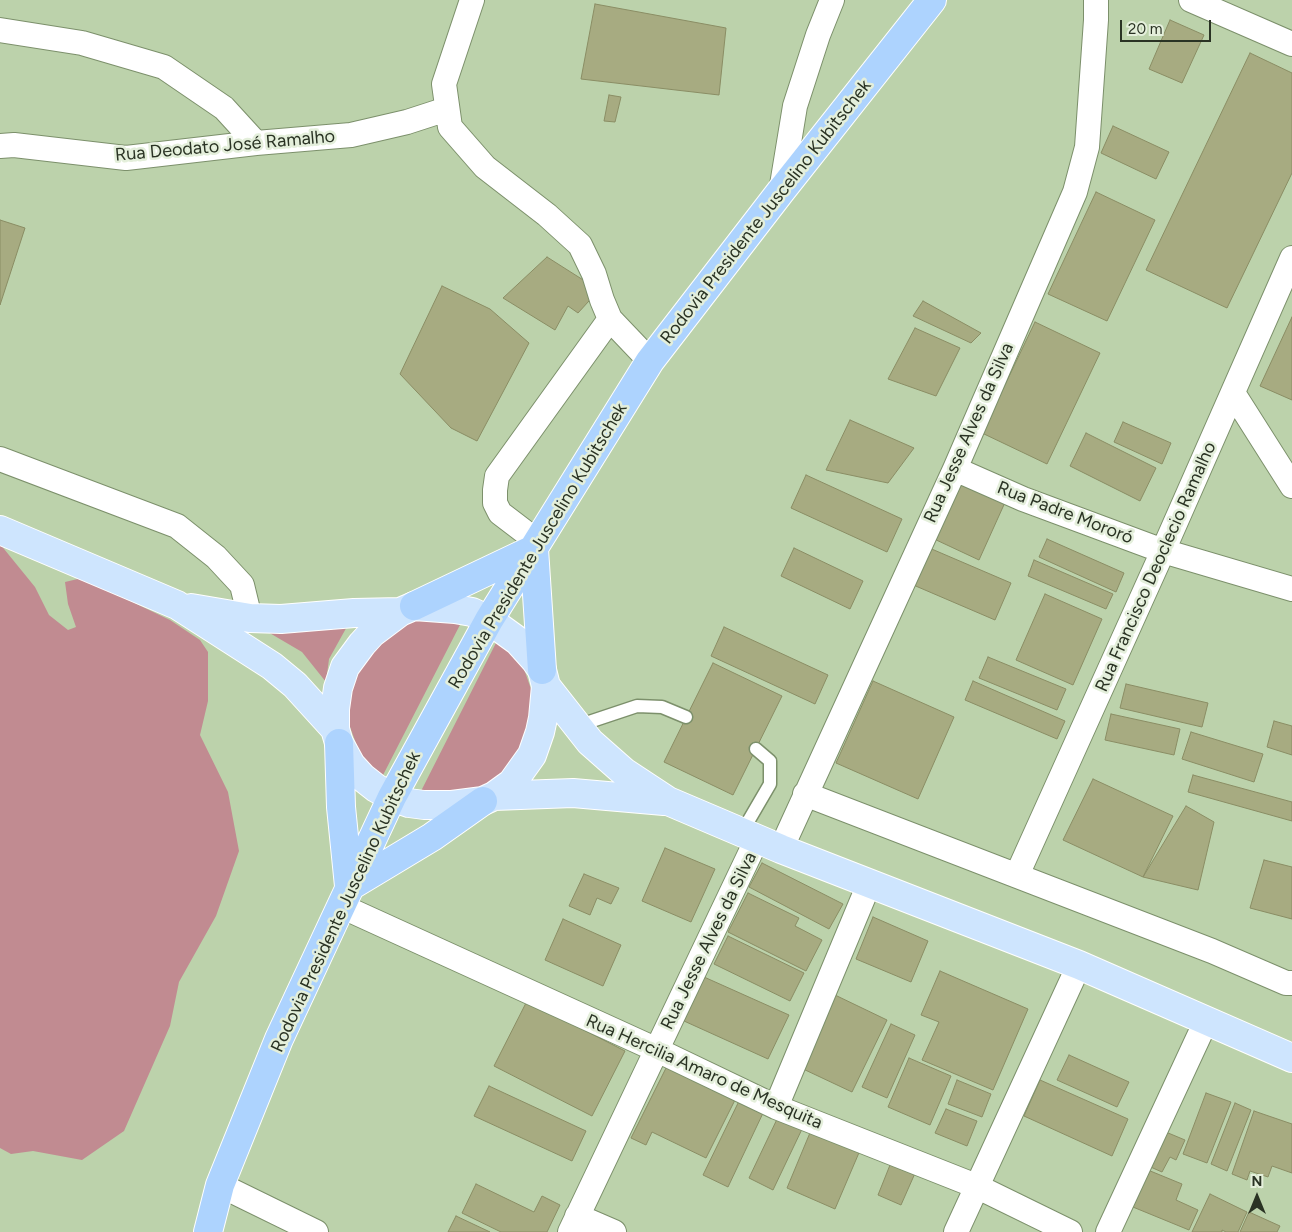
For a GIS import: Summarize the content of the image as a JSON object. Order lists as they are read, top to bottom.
{
  "streets": {
    "highway": ["Rodovia Presidente Juscelino Kubitschek"],
    "street": [
      "Rua Deodato José Ramalho",
      "Rua Jesse Alves da Silva",
      "Rua Padre Mororó",
      "Rua Francisco Deoclecio Ramalho",
      "Rua Hercilia Amaro de Mesquita"
    ]
  },
  "crossings": [
    ["Rodovia Presidente Juscelino Kubitschek", "Rua Hercilia Amaro de Mesquita"],
    ["Rua Jesse Alves da Silva", "Rua Padre Mororó"],
    ["Rua Jesse Alves da Silva", "Rua Hercilia Amaro de Mesquita"],
    ["Rua Padre Mororó", "Rua Francisco Deoclecio Ramalho"]
  ],
  "scale_bar": "20 m",
  "north": "top"
}
